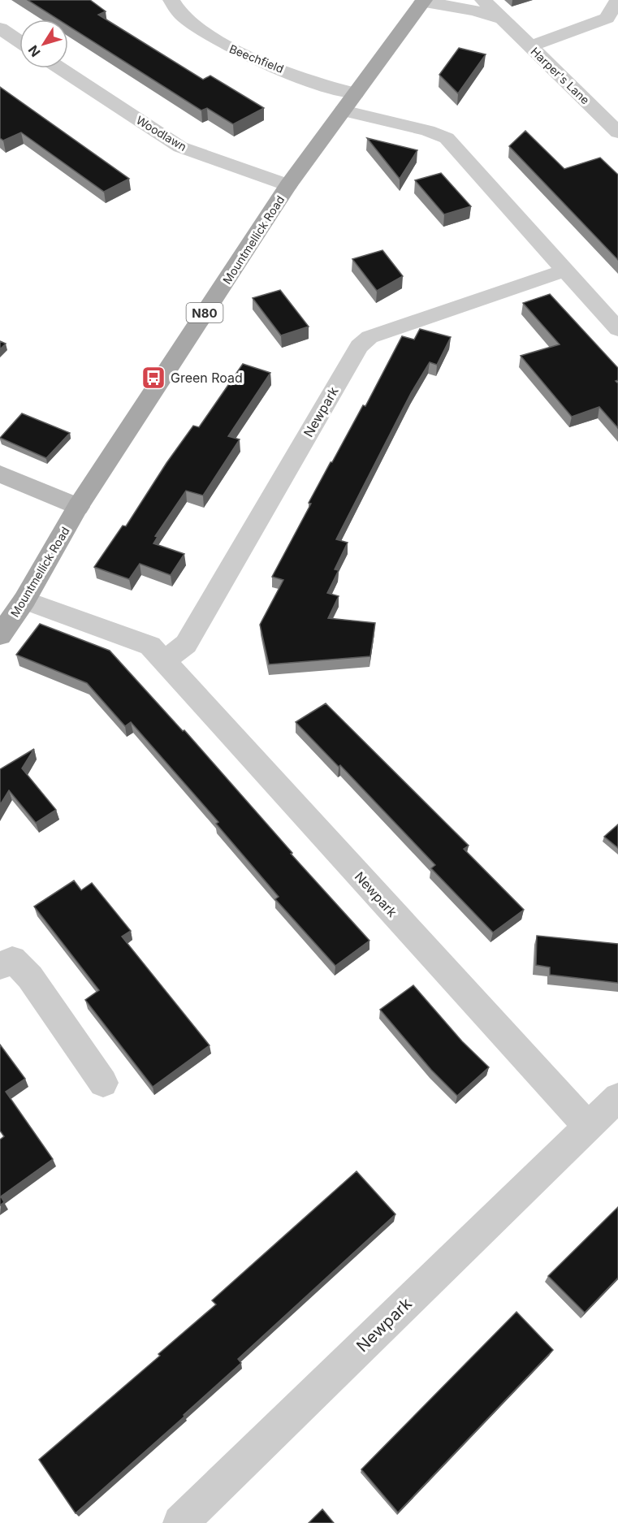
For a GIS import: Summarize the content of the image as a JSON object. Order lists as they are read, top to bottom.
{
  "streets": {
    "main road": ["Mountmellick Road", "N80"],
    "street": [
      "Beechfield",
      "Harper's Lane",
      "Woodlawn",
      "Newpark"
    ]
  },
  "crossings": [
    ["Beechfield", "Mountmellick Road"],
    ["Harper's Lane", "Mountmellick Road"],
    ["Woodlawn", "Mountmellick Road"],
    ["Mountmellick Road", "Newpark"]
  ],
  "places": {
    "bus stop": ["Green Road"]
  },
  "north": "bottom left"
}
